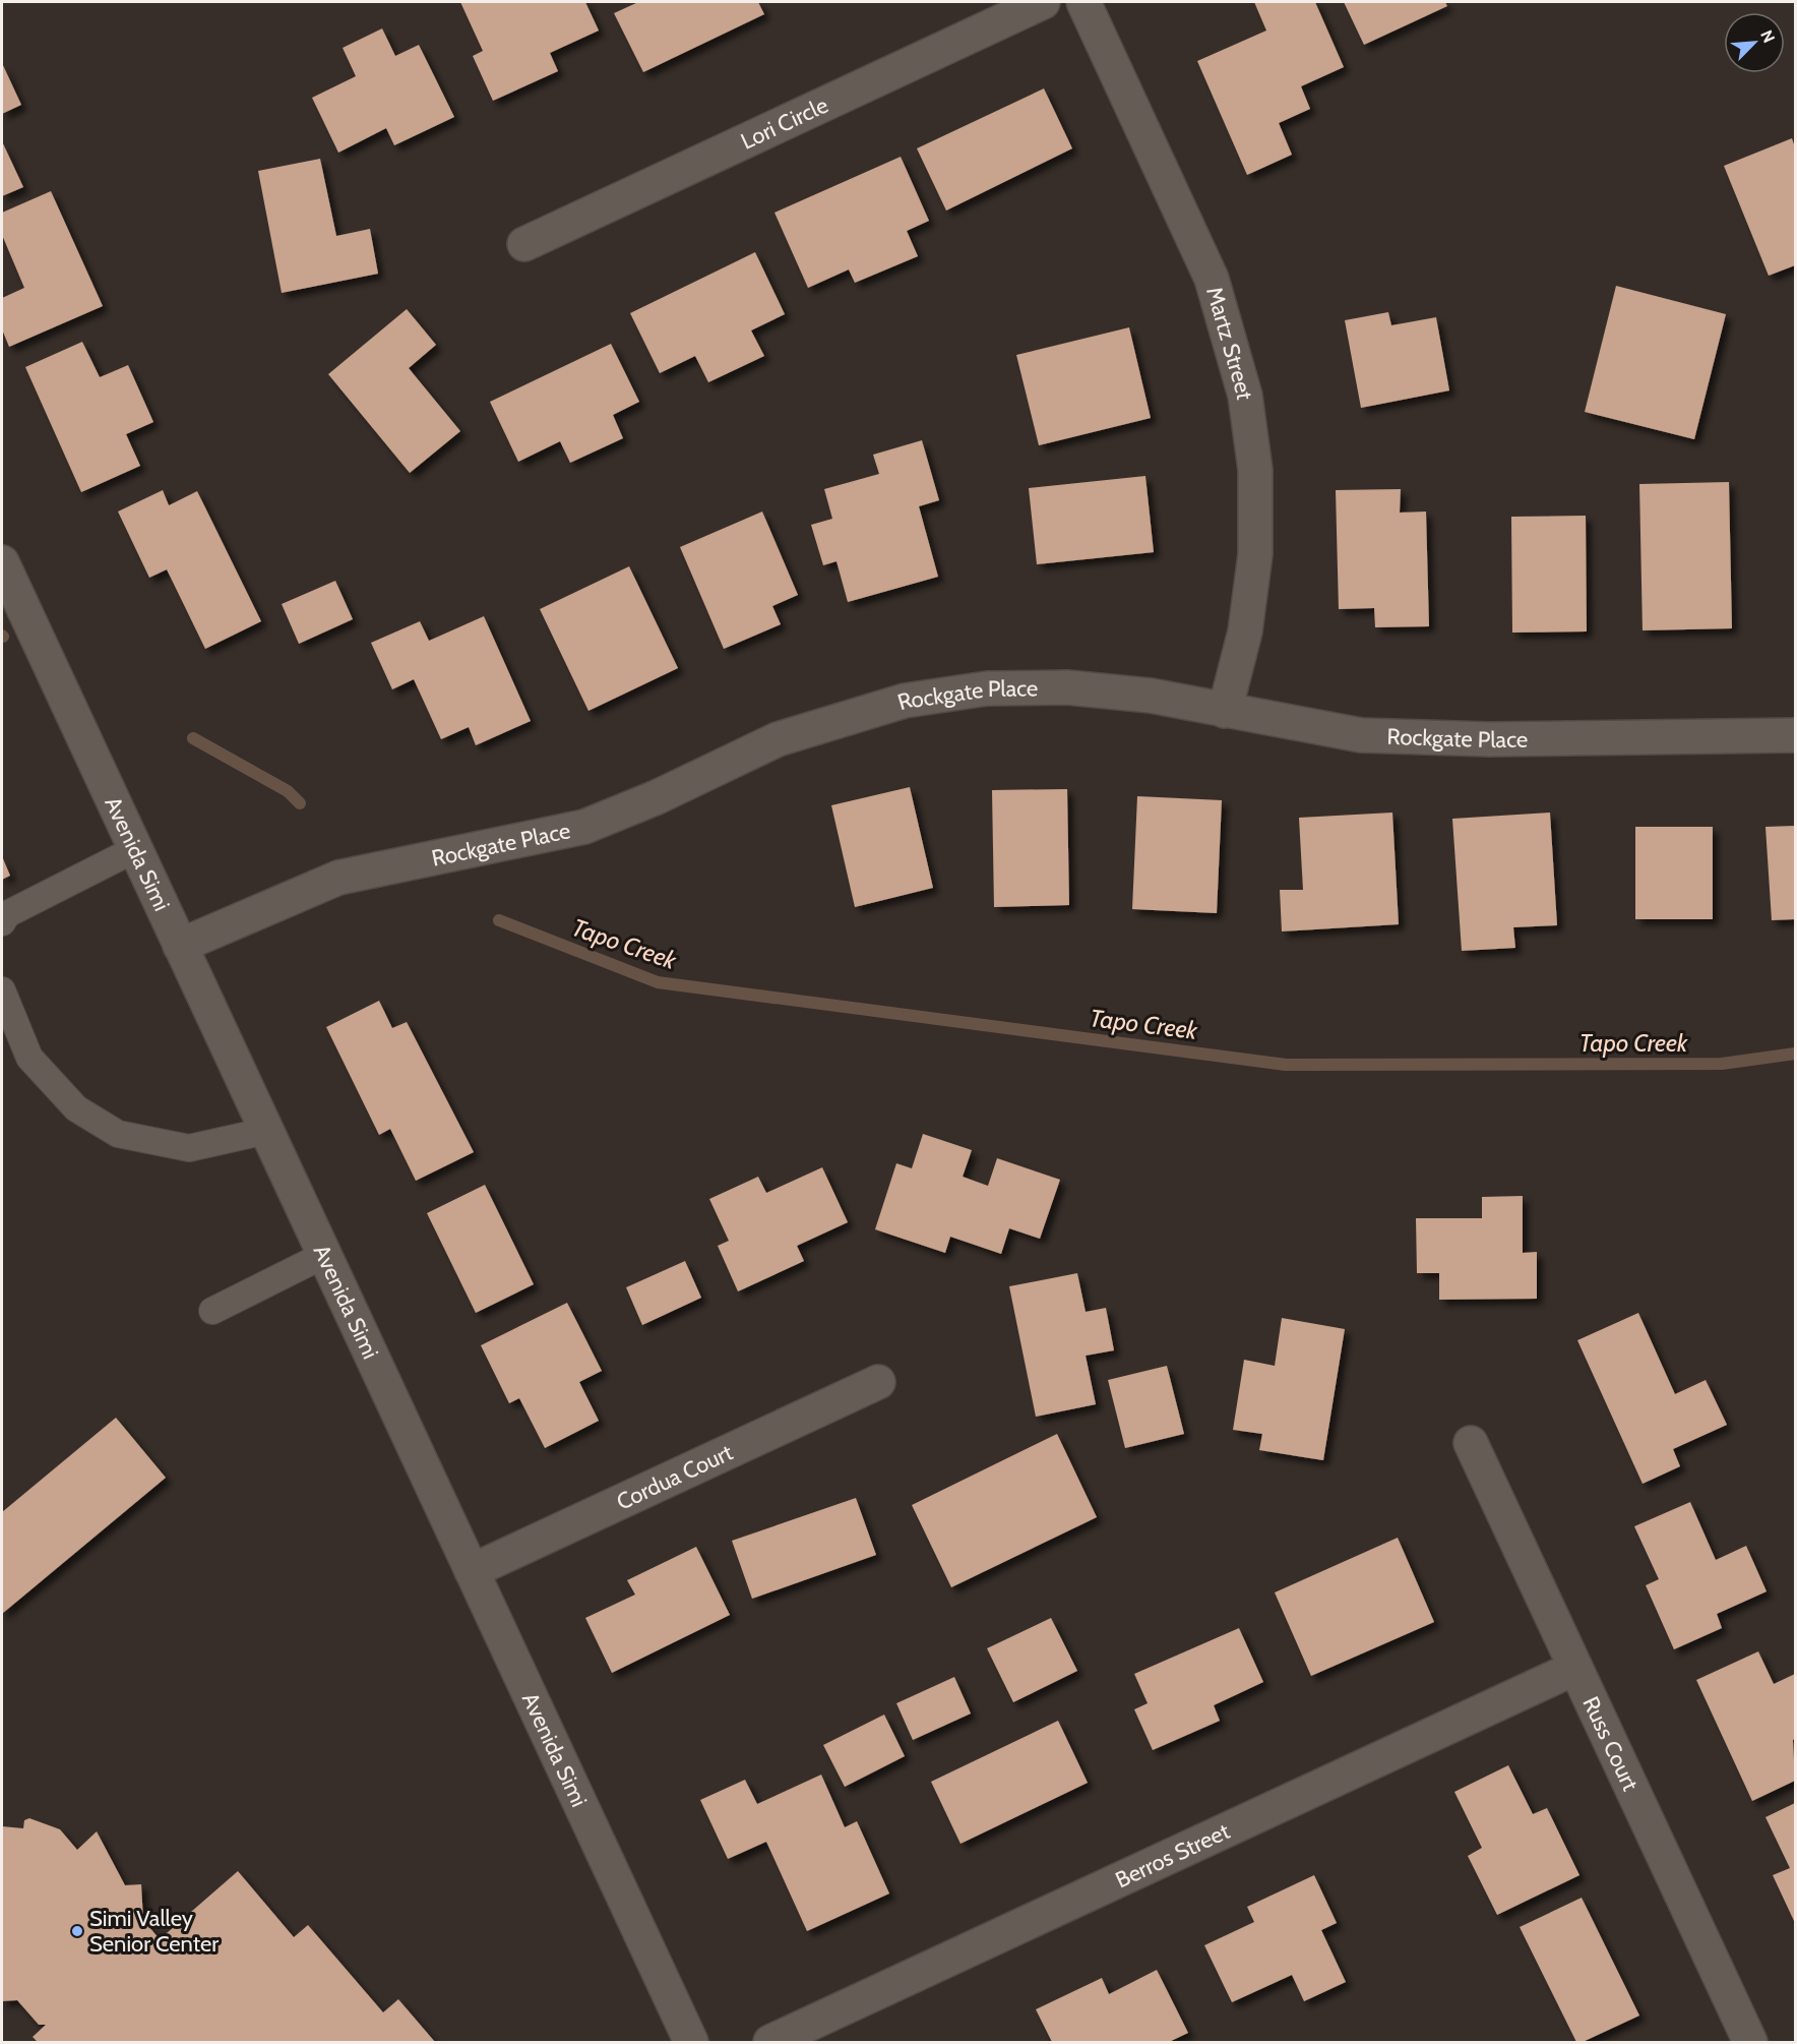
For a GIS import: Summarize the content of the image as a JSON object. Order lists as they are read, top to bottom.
{
  "streets": {
    "street": [
      "Lori Circle",
      "Martz Street",
      "Rockgate Place",
      "Avenida Simi",
      "Cordua Court",
      "Russ Court",
      "Berros Street"
    ]
  },
  "crossings": [
    ["Martz Street", "Rockgate Place"],
    ["Rockgate Place", "Avenida Simi"],
    ["Avenida Simi", "Cordua Court"],
    ["Russ Court", "Berros Street"]
  ],
  "water": ["Tapo Creek"],
  "places": ["Simi Valley Senior Center"],
  "north": "top right"
}
